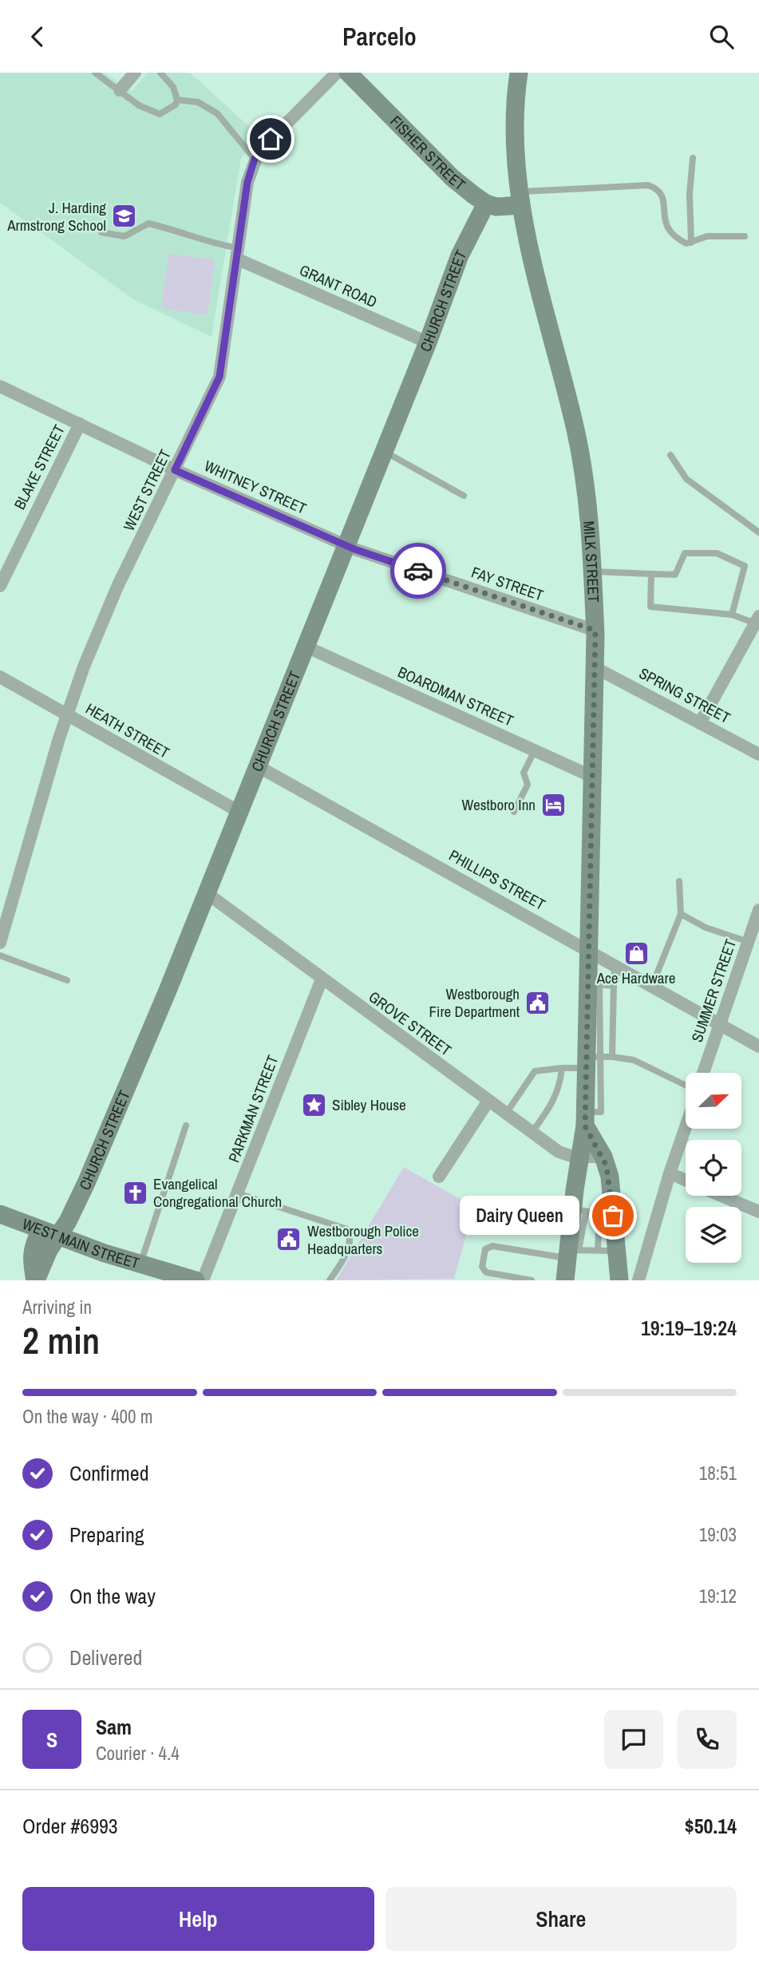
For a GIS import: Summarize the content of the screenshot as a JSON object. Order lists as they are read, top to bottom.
{
  "streets": {
    "main road": [
      "FISHER STREET",
      "CHURCH STREET",
      "MILK STREET",
      "WEST MAIN STREET"
    ],
    "street": [
      "GRANT ROAD",
      "BLAKE STREET",
      "WHITNEY STREET",
      "WEST STREET",
      "FAY STREET",
      "SPRING STREET",
      "BOARDMAN STREET",
      "HEATH STREET",
      "PHILLIPS STREET",
      "SUMMER STREET",
      "GROVE STREET",
      "PARKMAN STREET"
    ]
  },
  "crossings": [
    ["FISHER STREET", "CHURCH STREET"],
    ["GRANT ROAD", "CHURCH STREET"],
    ["GRANT ROAD", "WEST STREET"],
    ["CHURCH STREET", "WHITNEY STREET"],
    ["CHURCH STREET", "FAY STREET"],
    ["CHURCH STREET", "BOARDMAN STREET"],
    ["CHURCH STREET", "HEATH STREET"],
    ["CHURCH STREET", "PHILLIPS STREET"],
    ["CHURCH STREET", "GROVE STREET"],
    ["CHURCH STREET", "WEST MAIN STREET"],
    ["BLAKE STREET", "WHITNEY STREET"],
    ["WHITNEY STREET", "WEST STREET"],
    ["WHITNEY STREET", "FAY STREET"],
    ["WEST STREET", "HEATH STREET"],
    ["MILK STREET", "FAY STREET"],
    ["MILK STREET", "SPRING STREET"],
    ["MILK STREET", "BOARDMAN STREET"],
    ["MILK STREET", "PHILLIPS STREET"],
    ["MILK STREET", "GROVE STREET"],
    ["PHILLIPS STREET", "SUMMER STREET"],
    ["GROVE STREET", "PARKMAN STREET"]
  ],
  "places": {
    "school or university": ["J. Harding Armstrong School"],
    "hotel": ["Westboro Inn"],
    "shop": ["Ace Hardware"],
    "public building": ["Westborough Fire Department", "Westborough Police Headquarters"],
    "place": ["Sibley House"],
    "church": ["Evangelical Congregational Church"],
    "other": ["Dairy Queen"]
  },
  "north": "top right",
  "page": {
    "header": "Parcelo",
    "bubble": "Dairy Queen",
    "heading": ["2 min", "Arriving in", "19:19–19:24"],
    "panel": [
      "Sam",
      "Courier · 4.4",
      "Order #6993",
      "$50.14"
    ],
    "bar": "On the way · 400 m",
    "list": [
      ["Confirmed", "18:51"],
      ["Preparing", "19:03"],
      ["On the way", "19:12"],
      "Delivered"
    ],
    "round": "S",
    "buttons": ["Help", "Share"]
  }
}
